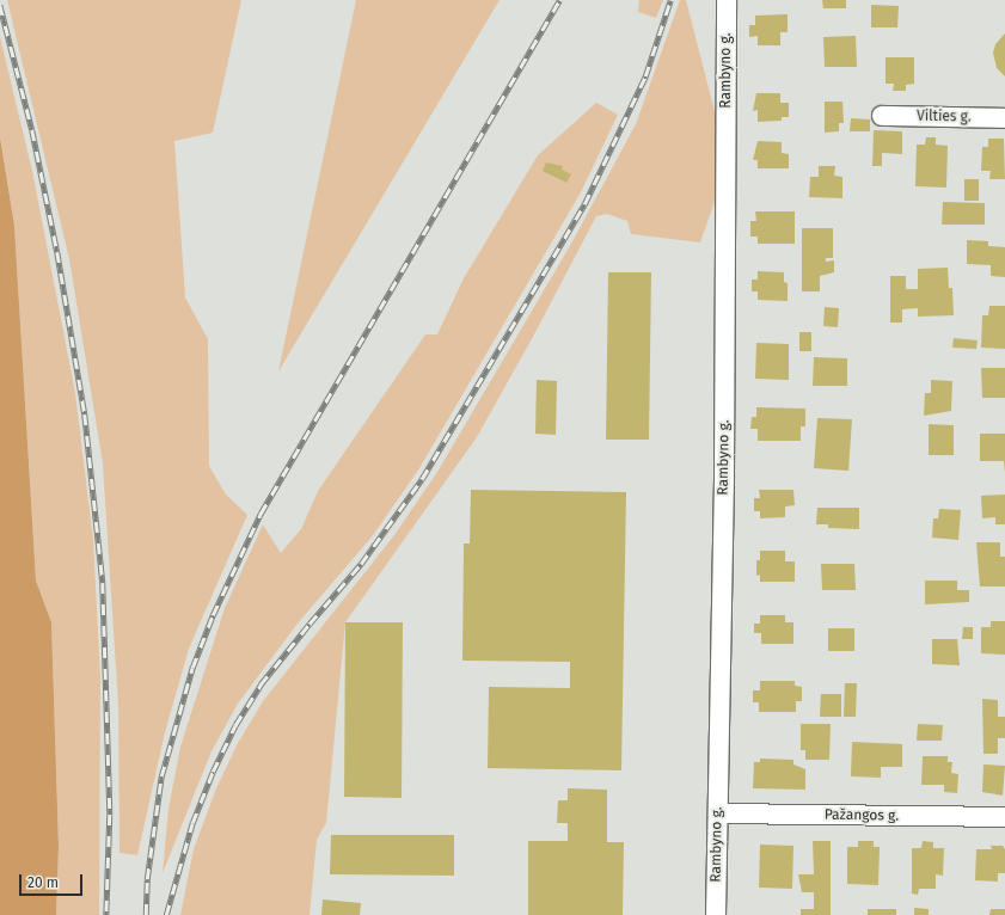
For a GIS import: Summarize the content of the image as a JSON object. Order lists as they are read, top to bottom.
{
  "streets": {
    "street": ["Rambyno g.", "Vilties g.", "Pažangos g."]
  },
  "crossings": [
    ["Rambyno g.", "Pažangos g."]
  ],
  "scale_bar": "20 m"
}
